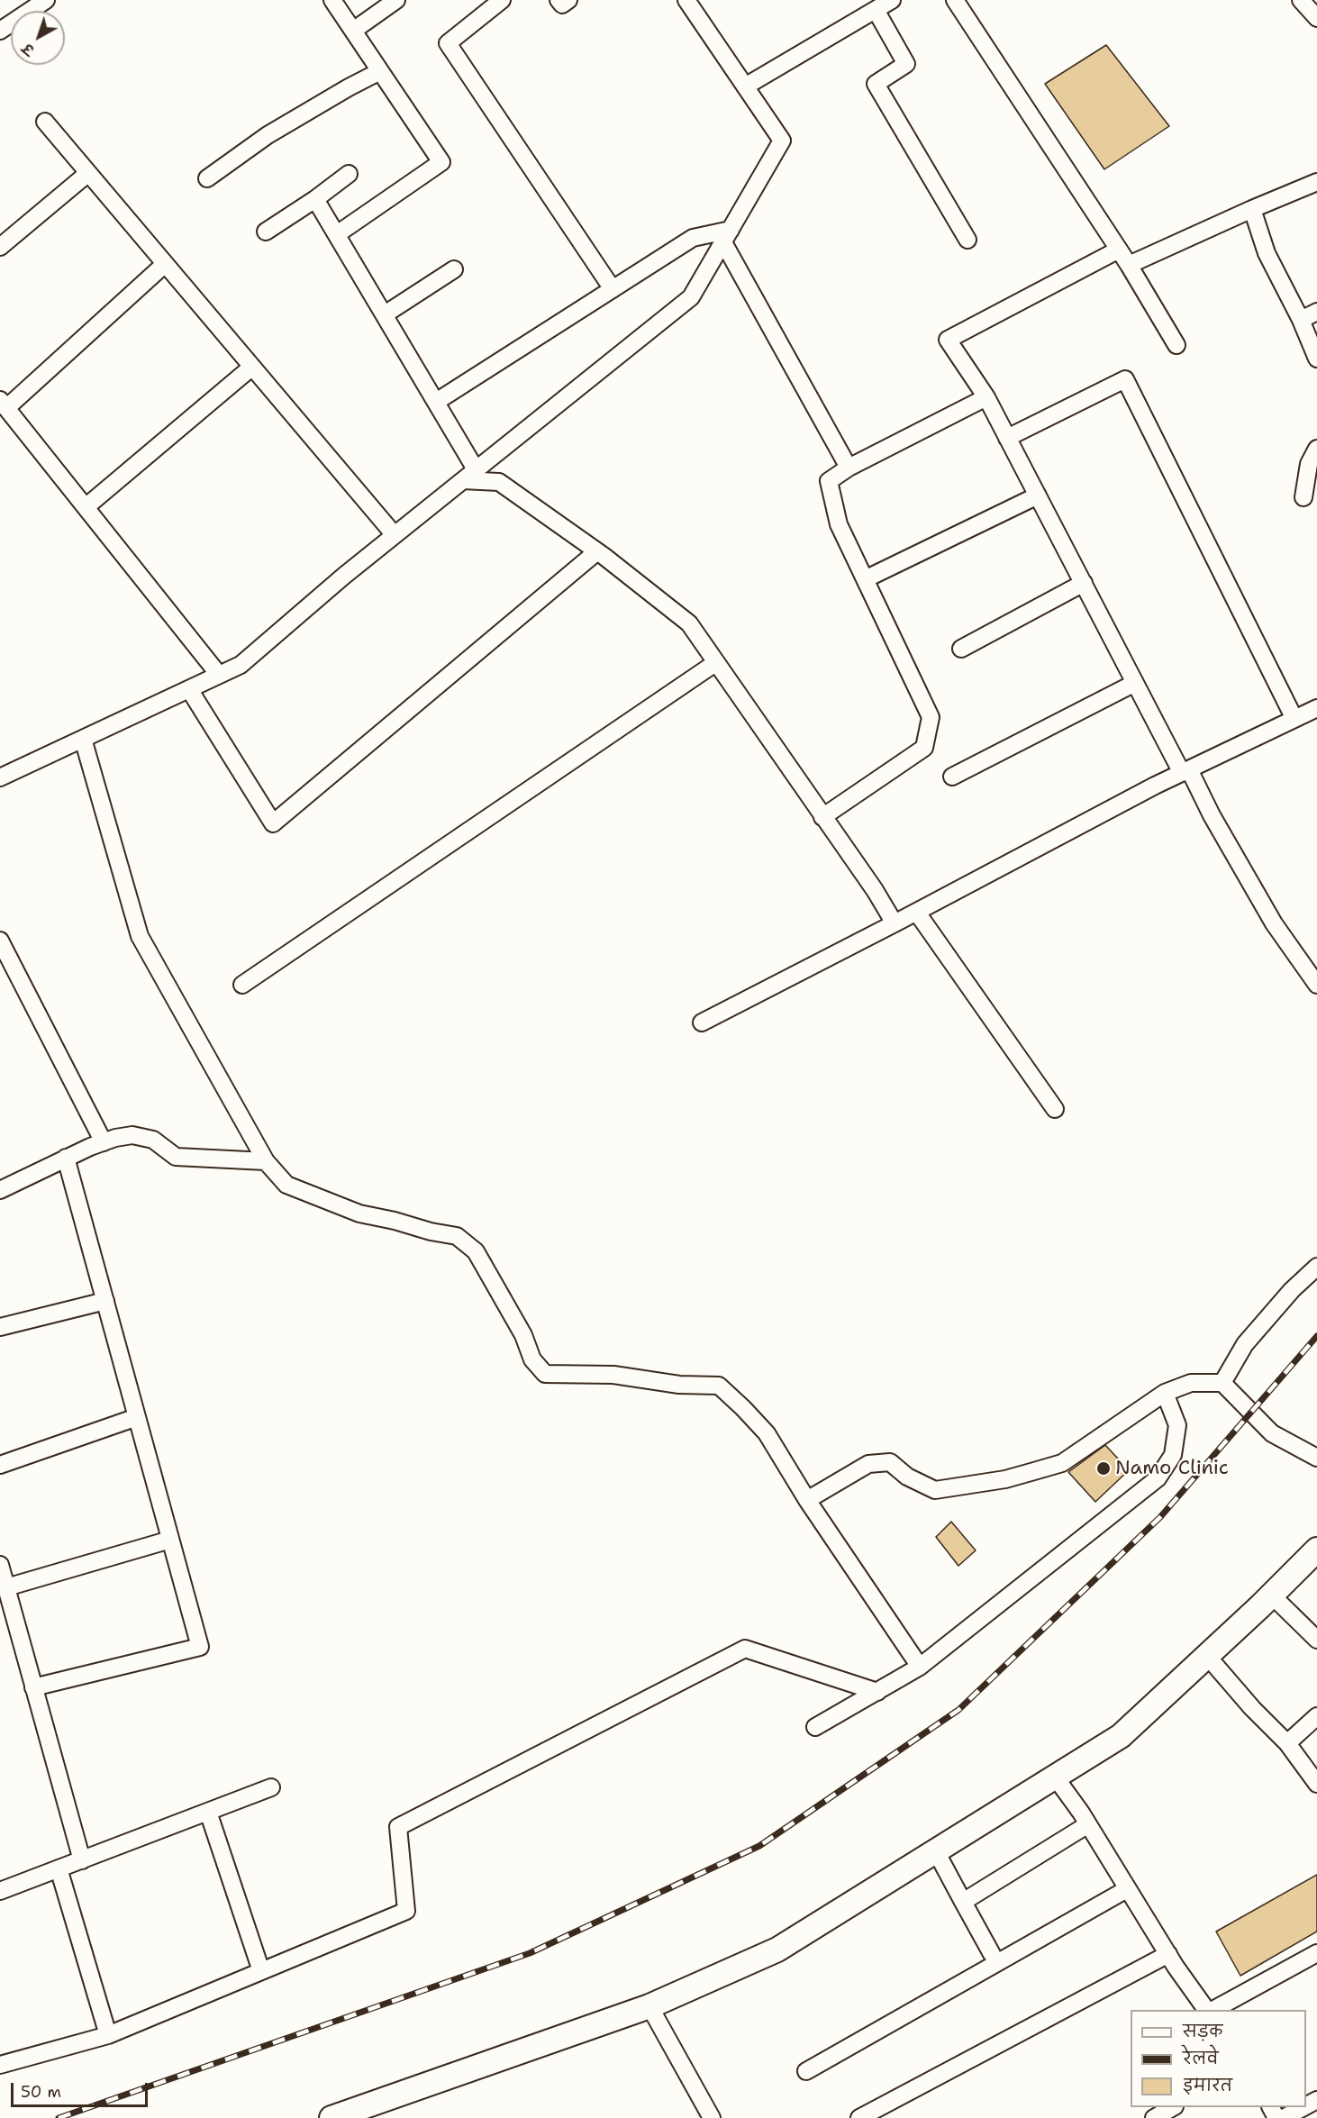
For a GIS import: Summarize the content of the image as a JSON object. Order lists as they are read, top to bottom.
{
  "places": ["Namo Clinic"],
  "legend": ["सड़क", "रेलवे", "इमारत"],
  "scale_bar": "50 m",
  "north": "bottom left"
}
